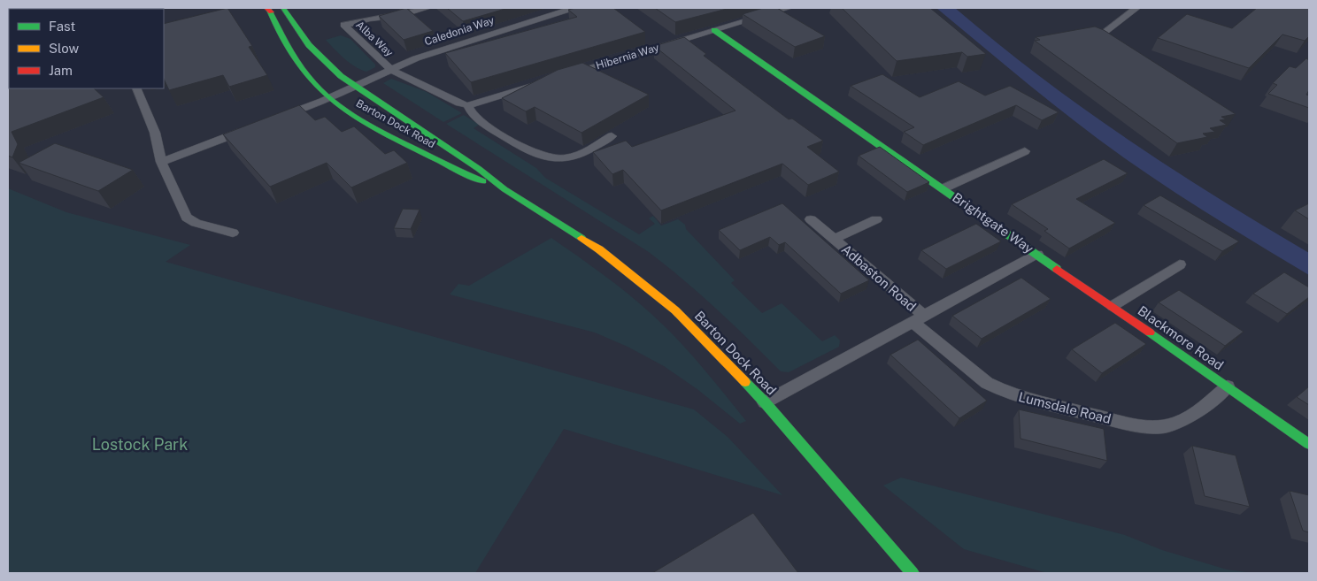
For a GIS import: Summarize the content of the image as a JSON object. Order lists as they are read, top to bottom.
{
  "streets": {
    "main road": ["Barton Dock Road", "Brightgate Way", "Blackmore Road"],
    "street": [
      "Caledonia Way",
      "Alba Way",
      "Hibernia Way",
      "Adbaston Road",
      "Lumsdale Road"
    ]
  },
  "crossings": [
    ["Caledonia Way", "Alba Way"],
    ["Caledonia Way", "Barton Dock Road"],
    ["Hibernia Way", "Brightgate Way"],
    ["Barton Dock Road", "Brightgate Way"],
    ["Brightgate Way", "Adbaston Road"],
    ["Brightgate Way", "Blackmore Road"],
    ["Brightgate Way", "Lumsdale Road"],
    ["Adbaston Road", "Lumsdale Road"],
    ["Blackmore Road", "Lumsdale Road"]
  ],
  "parks": ["Lostock Park"],
  "legend": ["Fast", "Slow", "Jam"]
}
